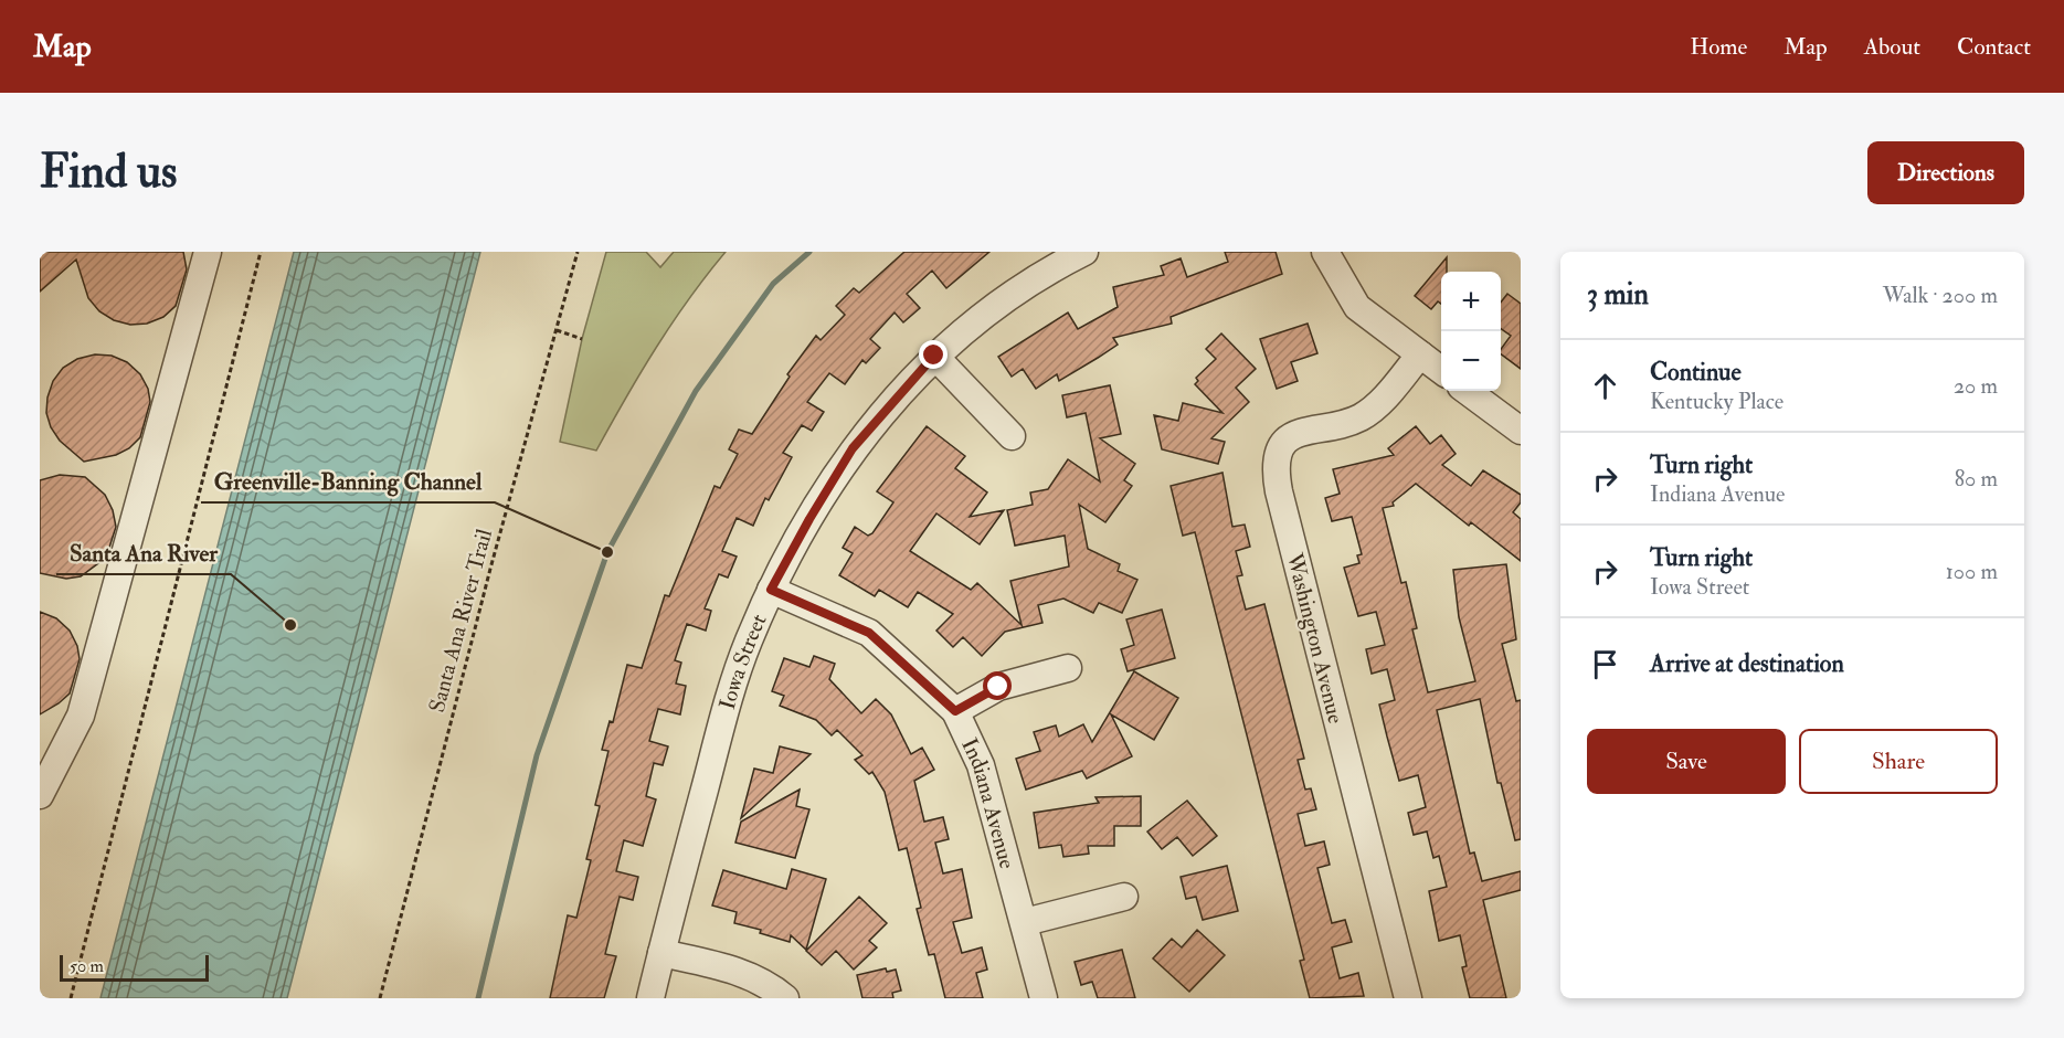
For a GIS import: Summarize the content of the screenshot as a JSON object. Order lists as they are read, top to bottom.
{
  "streets": {
    "street": ["Washington Avenue", "Iowa Street", "Indiana Avenue"],
    "path": ["Santa Ana River Trail"]
  },
  "crossings": [
    ["Iowa Street", "Indiana Avenue"]
  ],
  "places": ["Greenville-Banning Channel", "Santa Ana River"],
  "scale_bar": "50 m",
  "page": {
    "header": "Map",
    "nav": [
      "Home",
      "Map",
      "About",
      "Contact"
    ],
    "buttons": [
      "Directions",
      ["Save", "Share"]
    ],
    "title": "Find us",
    "heading": ["3 min", "Walk · 200 m"],
    "map_buttons": ["+", "−"],
    "list": [
      ["Continue", "Kentucky Place", "20 m"],
      ["Turn right", "Indiana Avenue", "80 m"],
      ["Turn right", "Iowa Street", "100 m"],
      "Arrive at destination"
    ],
    "scale": "50 m"
  }
}
